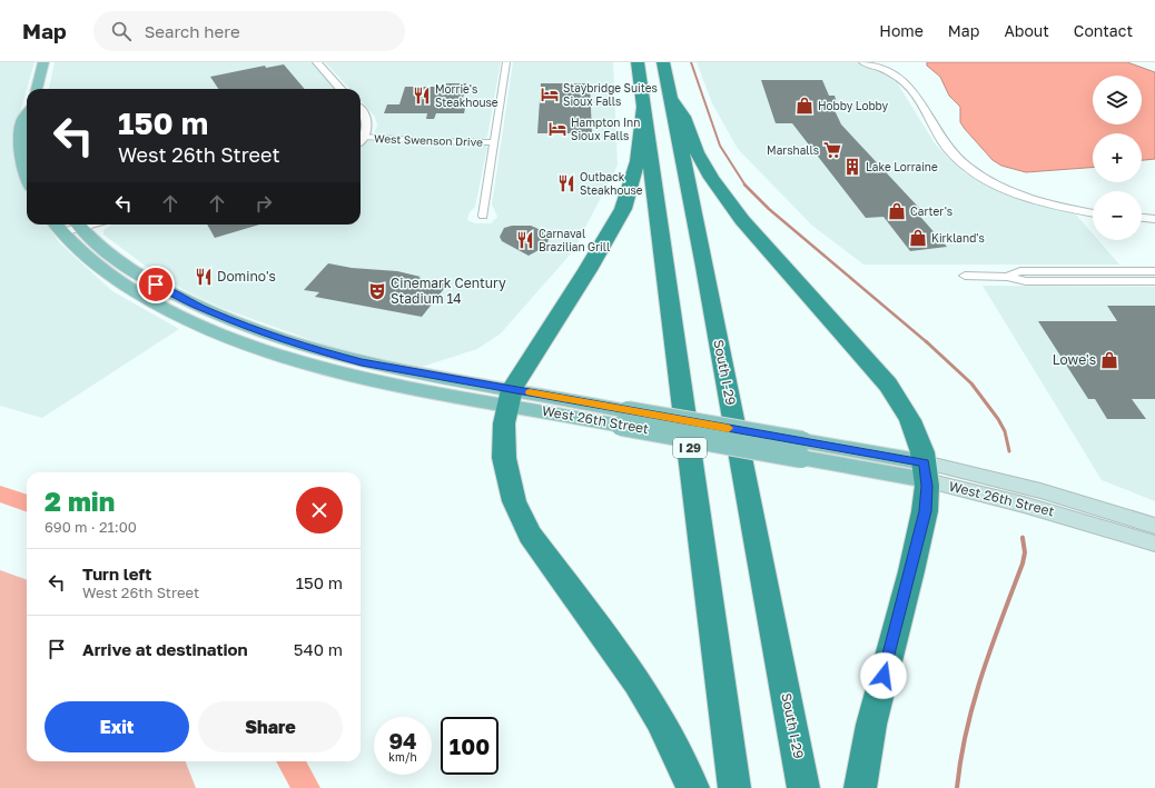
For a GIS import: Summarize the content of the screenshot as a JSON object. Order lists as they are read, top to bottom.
{
  "streets": {
    "highway": ["South I-29", "I 29"],
    "main road": ["West 26th Street"],
    "street": ["West Swenson Drive"]
  },
  "places": {
    "hotel": ["Staybridge Suites Sioux Falls", "Hampton Inn Sioux Falls"],
    "restaurant": [
      "Morrie's Steakhouse",
      "Outback Steakhouse",
      "Carnaval Brazilian Grill",
      "Domino's"
    ],
    "shop": [
      "Hobby Lobby",
      "Carter's",
      "Kirkland's",
      "Lowe's"
    ],
    "supermarket": ["Marshalls"],
    "building": ["Lake Lorraine"],
    "theatre": ["Cinemark Century Stadium 14"]
  },
  "page": {
    "header": "Map",
    "search": "Search here",
    "nav": [
      "Home",
      "Map",
      "About",
      "Contact"
    ],
    "map_buttons": ["+", "−"],
    "turn": ["150 m", "West 26th Street"],
    "heading": ["2 min", "690 m · 21:00"],
    "list": [
      {
        "name": "Turn left",
        "note": "West 26th Street",
        "value": "150 m"
      },
      {
        "name": "Arrive at destination",
        "value": "540 m"
      }
    ],
    "buttons": ["Exit", "Share"],
    "speed": "94 km/h",
    "limit": "100"
  }
}
